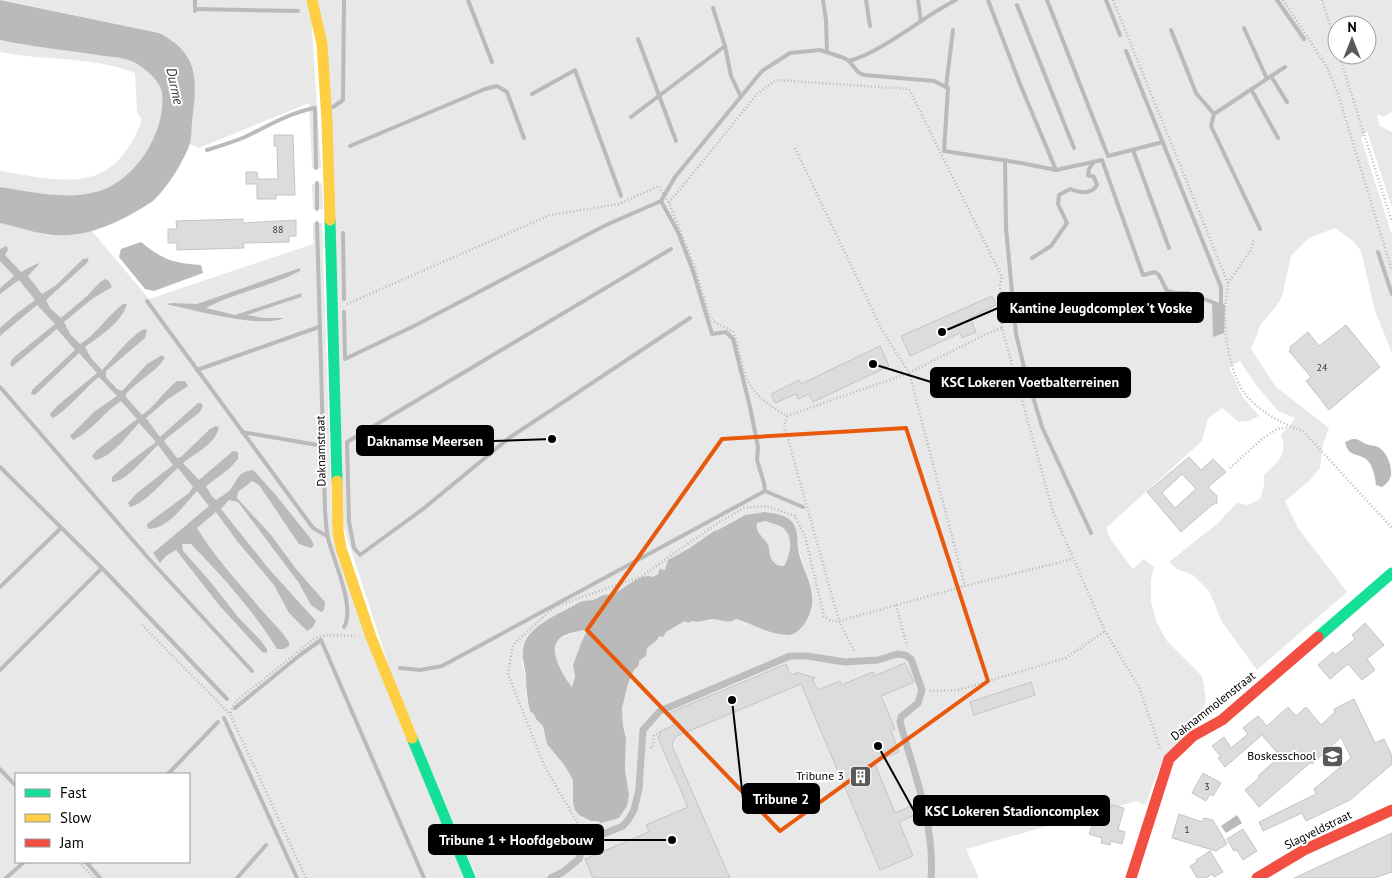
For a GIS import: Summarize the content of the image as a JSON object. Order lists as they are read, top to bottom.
{
  "streets": {
    "street": ["Daknamstraat", "Daknammolenstraat", "Slagveldstraat"]
  },
  "water": ["Durme"],
  "places": {
    "other": [
      "Kantine Jeugdcomplex 't Voske",
      "KSC Lokeren Voetbalterreinen",
      "Daknamse Meersen",
      "Tribune 2",
      "KSC Lokeren Stadioncomplex",
      "Tribune 1 + Hoofdgebouw"
    ],
    "school or university": ["Boskesschool"],
    "building": ["Tribune 3"]
  },
  "house_numbers": [
    "88",
    "24",
    "3",
    "1"
  ],
  "legend": ["Fast", "Slow", "Jam"],
  "north": "top"
}
